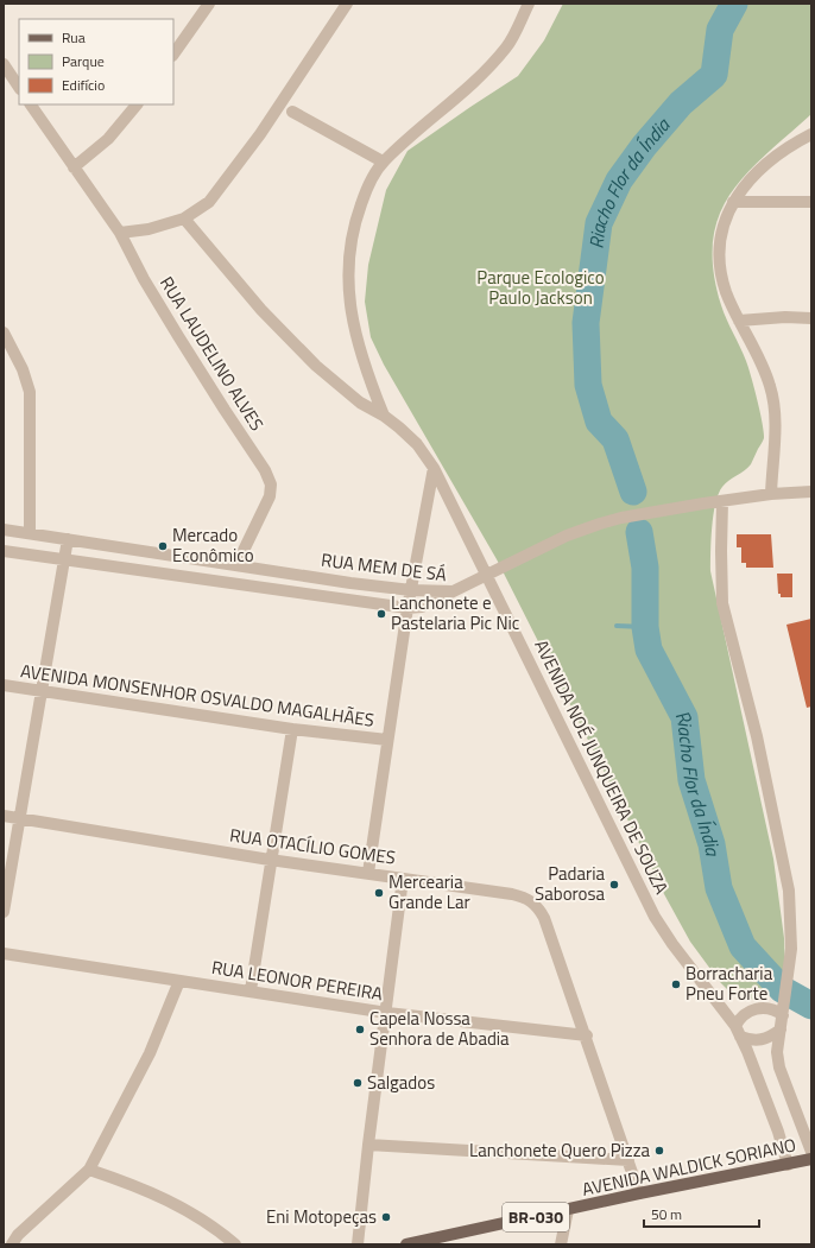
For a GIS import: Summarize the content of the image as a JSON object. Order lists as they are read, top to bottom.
{
  "streets": {
    "main road": ["AVENIDA WALDICK SORIANO", "BR-030"],
    "street": [
      "RUA LAUDELINO ALVES",
      "RUA MEM DE SÁ",
      "AVENIDA MONSENHOR OSVALDO MAGALHÃES",
      "AVENIDA NOÉ JUNQUEIRA DE SOUZA",
      "RUA OTACÍLIO GOMES",
      "RUA LEONOR PEREIRA"
    ]
  },
  "crossings": [
    ["RUA LAUDELINO ALVES", "RUA MEM DE SÁ"],
    ["AVENIDA NOÉ JUNQUEIRA DE SOUZA", "AVENIDA WALDICK SORIANO"],
    ["RUA OTACÍLIO GOMES", "RUA LEONOR PEREIRA"],
    ["RUA OTACÍLIO GOMES", "AVENIDA WALDICK SORIANO"]
  ],
  "water": ["Riacho Flor da Índia"],
  "parks": ["Parque Ecologico Paulo Jackson"],
  "places": [
    "Mercado Econômico",
    "Lanchonete e Pastelaria Pic Nic",
    "Padaria Saborosa",
    "Mercearia Grande Lar",
    "Borracharia Pneu Forte",
    "Capela Nossa Senhora de Abadia",
    "Salgados",
    "Lanchonete Quero Pizza",
    "Eni Motopeças"
  ],
  "legend": ["Rua", "Parque", "Edifício"],
  "scale_bar": "50 m"
}
